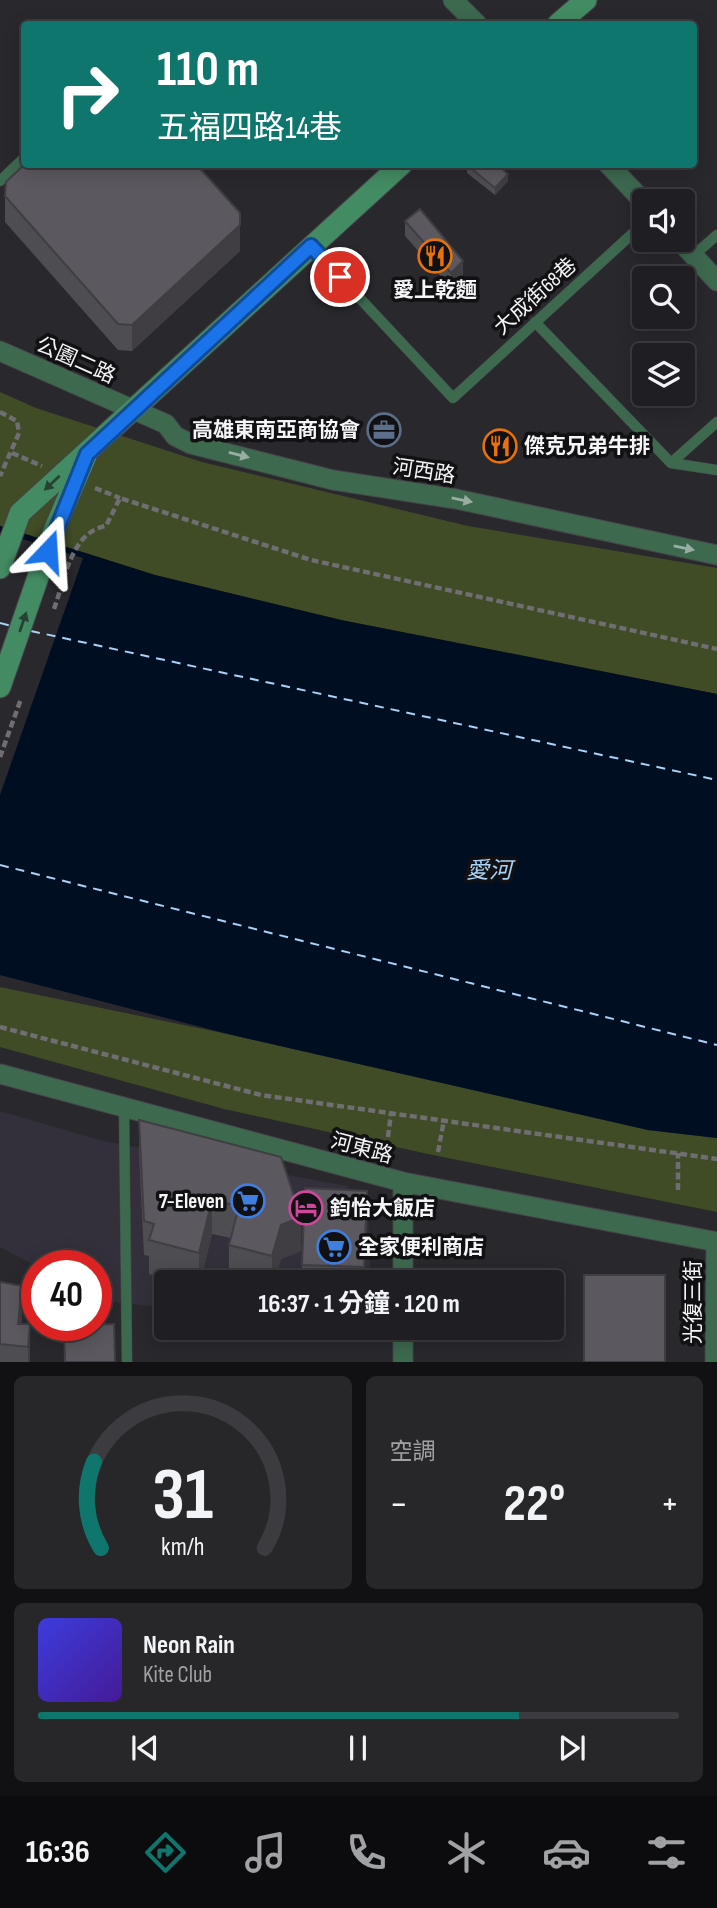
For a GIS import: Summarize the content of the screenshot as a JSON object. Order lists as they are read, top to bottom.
{
  "streets": {
    "street": [
      "公園二路",
      "河西路",
      "河東路",
      "光復三街"
    ],
    "lane": ["大成街68巷"]
  },
  "crossings": [
    ["公園二路", "河西路"],
    ["河東路", "光復三街"]
  ],
  "one_way": ["河西路"],
  "water": ["愛河"],
  "places": {
    "restaurant": ["愛上乾麵", "傑克兄弟牛排"],
    "office": ["高雄東南亞商協會"],
    "supermarket": ["7-Eleven", "全家便利商店"],
    "hotel": ["鈞怡大飯店"]
  },
  "page": {
    "turn": ["110 m", "五福四路14巷"],
    "limit": "40",
    "trip": "16:37 · 1 分鐘 · 120 m",
    "tile": "空調",
    "heat": ["−", "22°", "+"],
    "song": ["Neon Rain", "Kite Club"],
    "tabs": "16:36",
    "gauge": ["31", "km/h"]
  }
}
